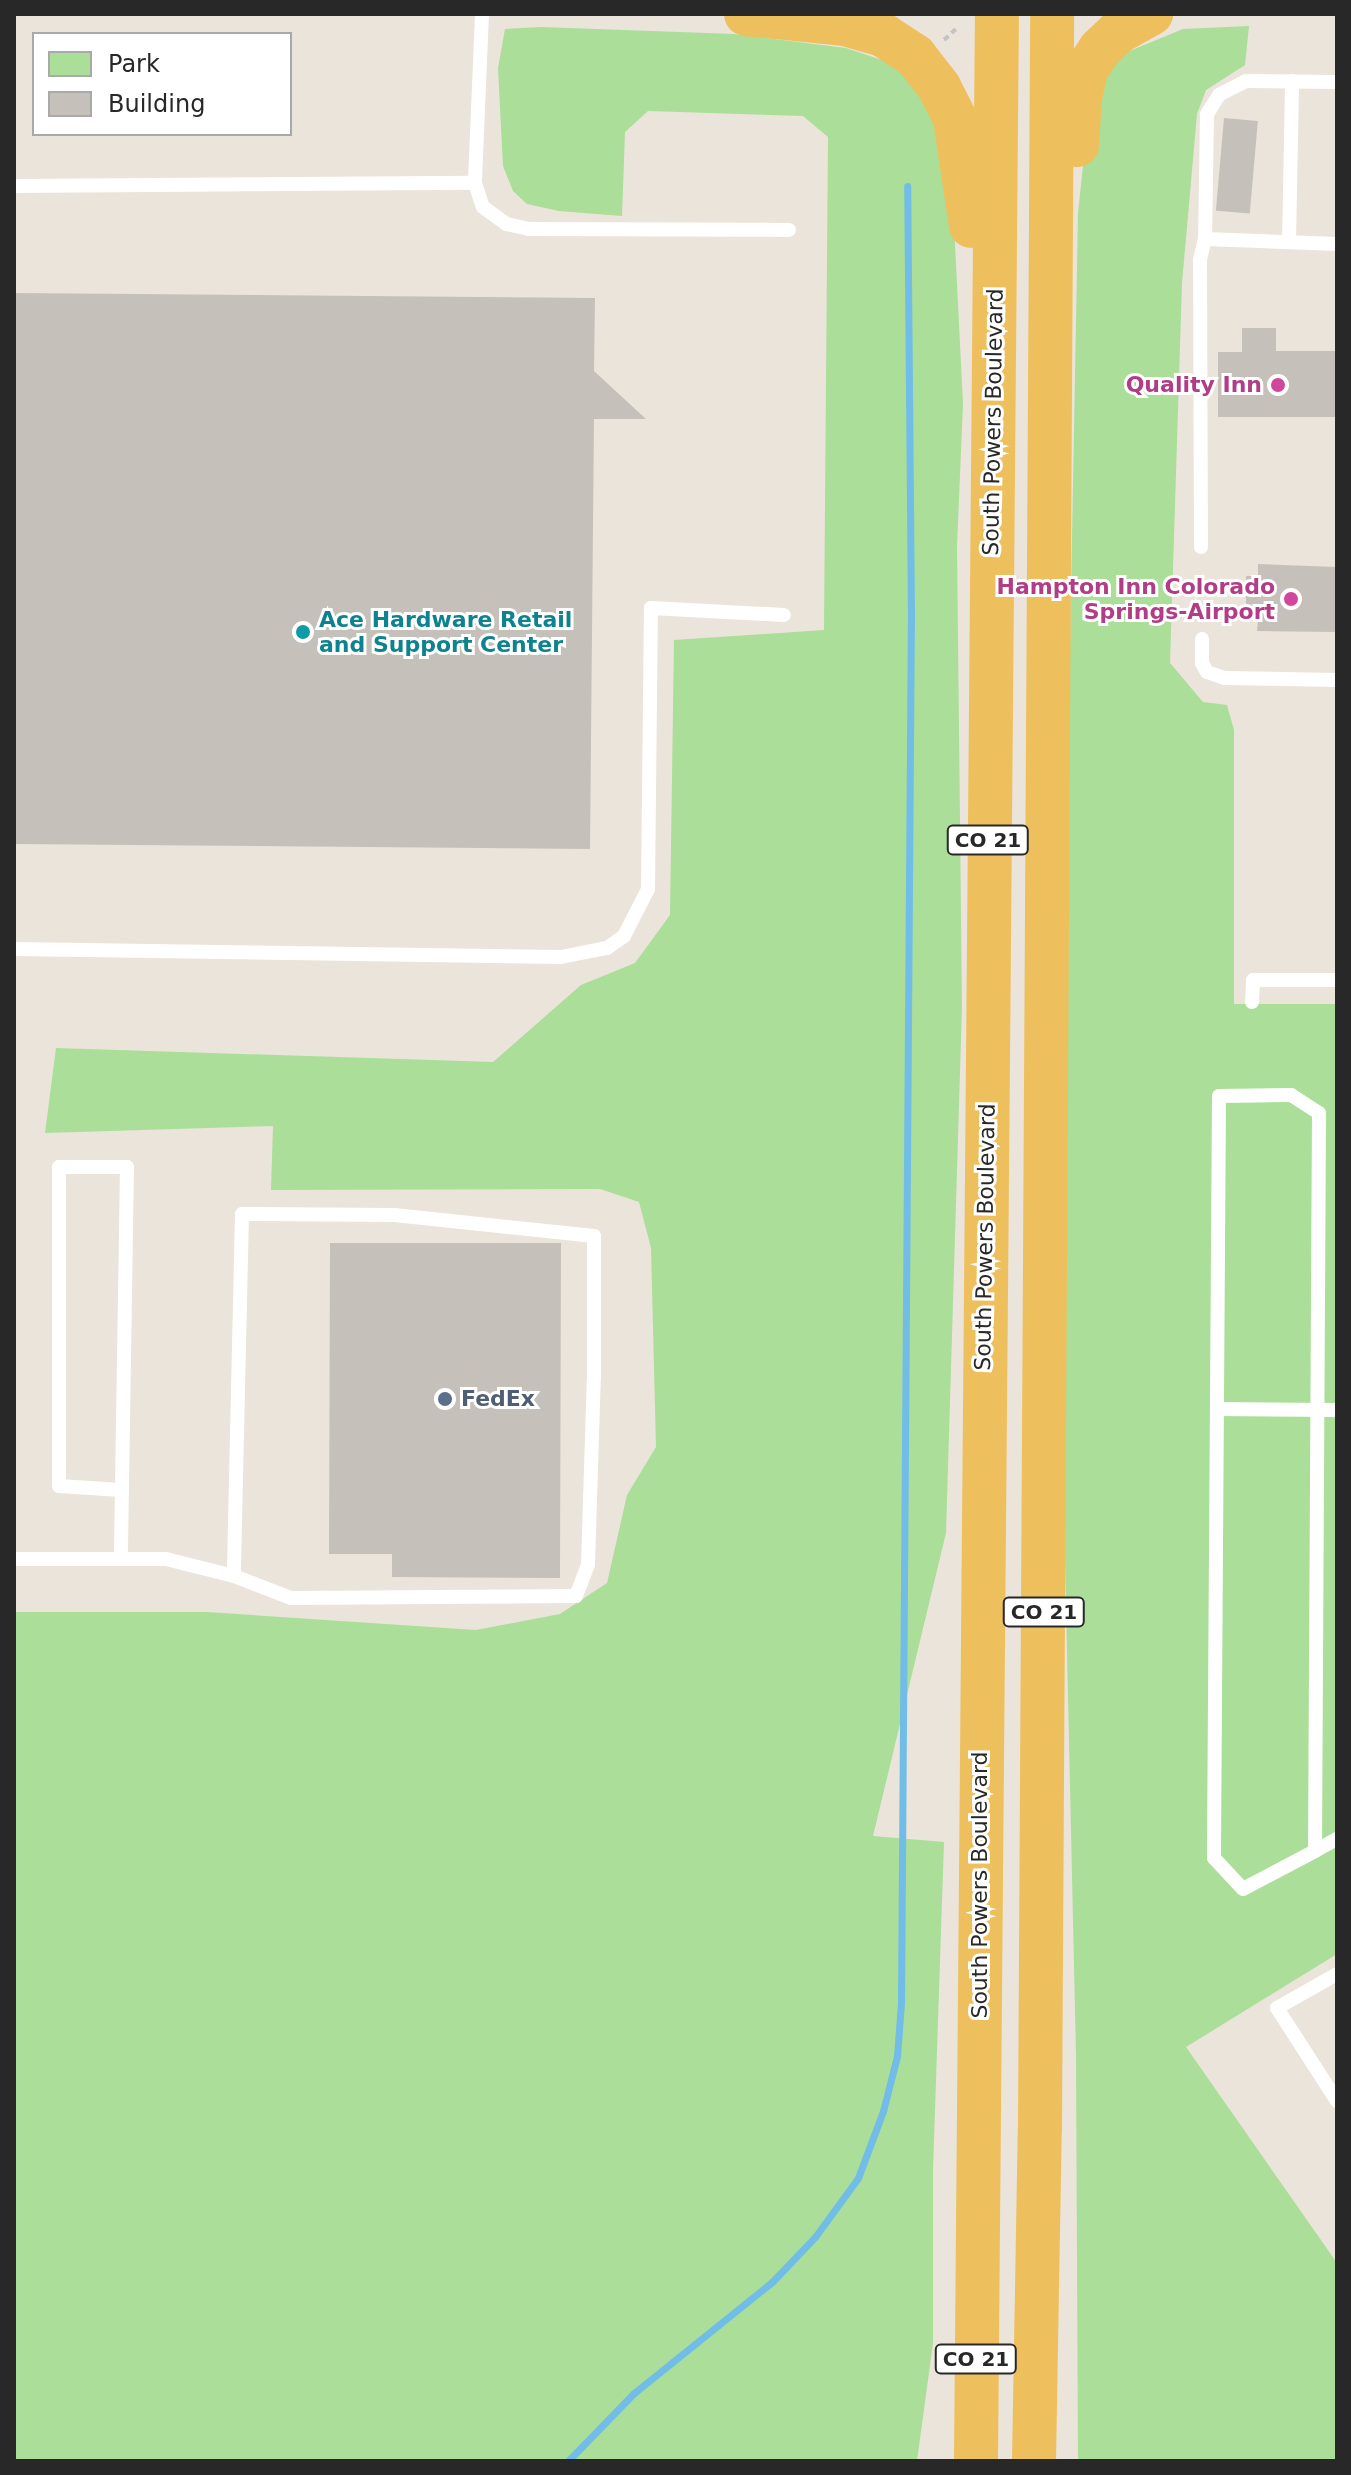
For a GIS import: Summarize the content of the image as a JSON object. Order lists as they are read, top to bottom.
{
  "streets": {
    "highway": ["South Powers Boulevard", "CO 21"]
  },
  "places": [
    "Quality Inn",
    "Hampton Inn Colorado Springs-Airport",
    "Ace Hardware Retail and Support Center",
    "FedEx"
  ],
  "legend": ["Park", "Building"]
}
